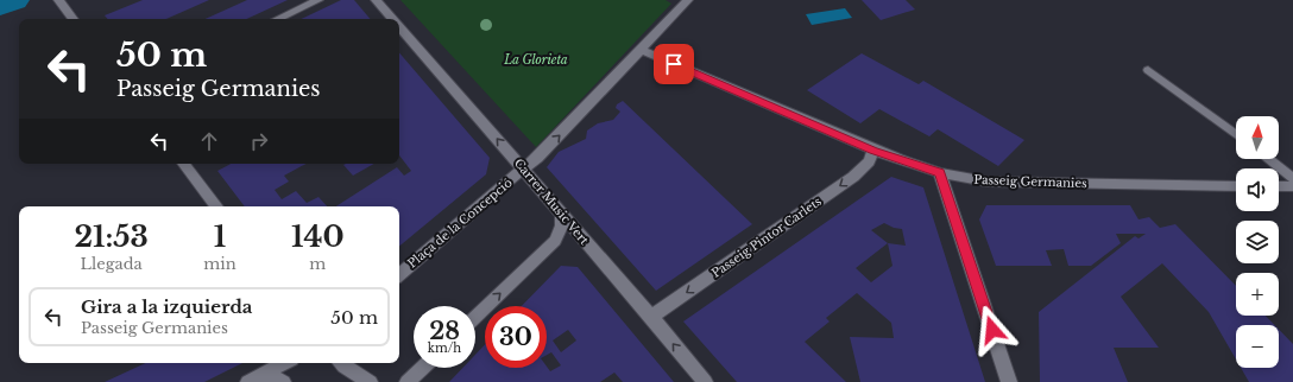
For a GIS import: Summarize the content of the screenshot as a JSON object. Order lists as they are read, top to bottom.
{
  "streets": {
    "street": [
      "Passeig Germanies",
      "Carrer Music Vert",
      "Plaça de la Concepció",
      "Passeig Pintor Carlets"
    ]
  },
  "crossings": [
    ["Passeig Germanies", "Plaça de la Concepció"],
    ["Passeig Germanies", "Passeig Pintor Carlets"],
    ["Carrer Music Vert", "Plaça de la Concepció"],
    ["Carrer Music Vert", "Passeig Pintor Carlets"]
  ],
  "one_way": ["Carrer Music Vert", "Plaça de la Concepció", "Passeig Pintor Carlets"],
  "parks": ["La Glorieta"],
  "north": "top",
  "page": {
    "turn": ["50 m", "Passeig Germanies"],
    "map_buttons": ["+", "−"],
    "eta": [
      "21:53",
      "Llegada",
      "1",
      "min",
      "140",
      "m"
    ],
    "list": [
      {
        "name": "Gira a la izquierda",
        "note": "Passeig Germanies",
        "value": "50 m"
      }
    ],
    "speed": "28 km/h",
    "limit": "30"
  }
}
